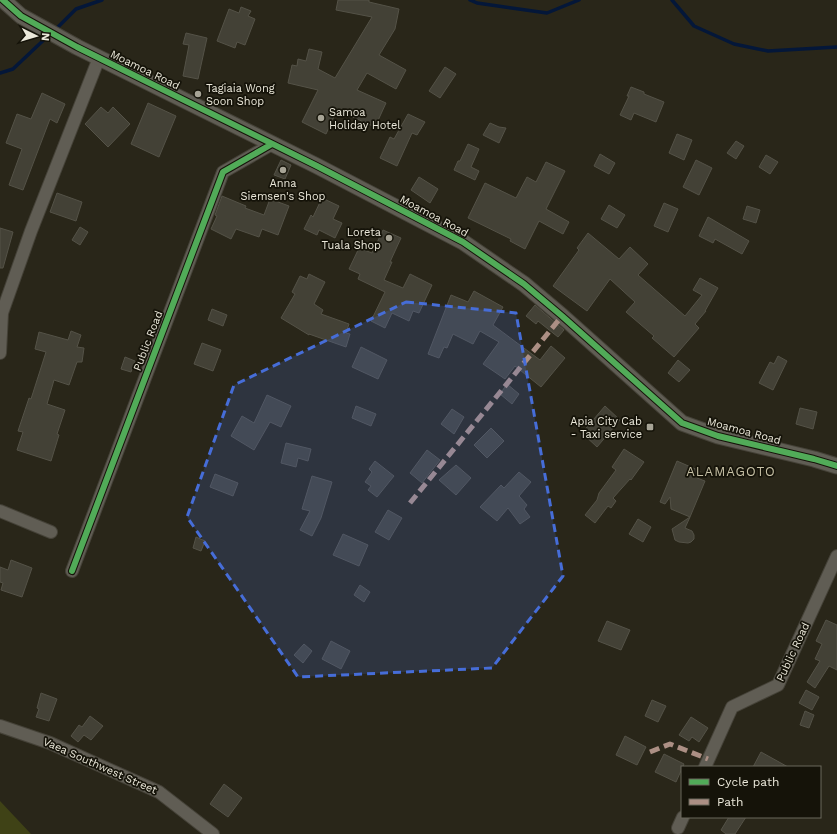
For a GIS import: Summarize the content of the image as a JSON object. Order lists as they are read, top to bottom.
{
  "streets": {
    "street": ["Moamoa Road", "Public Road", "Vaea Southwest Street"]
  },
  "crossings": [
    ["Moamoa Road", "Public Road"]
  ],
  "districts": ["ALAMAGOTO"],
  "places": {
    "other": [
      "Tagiaia Wong Soon Shop",
      "Samoa Holiday Hotel",
      "Anna Siemsen's Shop",
      "Loreta Tuala Shop"
    ],
    "transit": ["Apia City Cab - Taxi service"]
  },
  "legend": ["Cycle path", "Path"],
  "north": "right"
}
